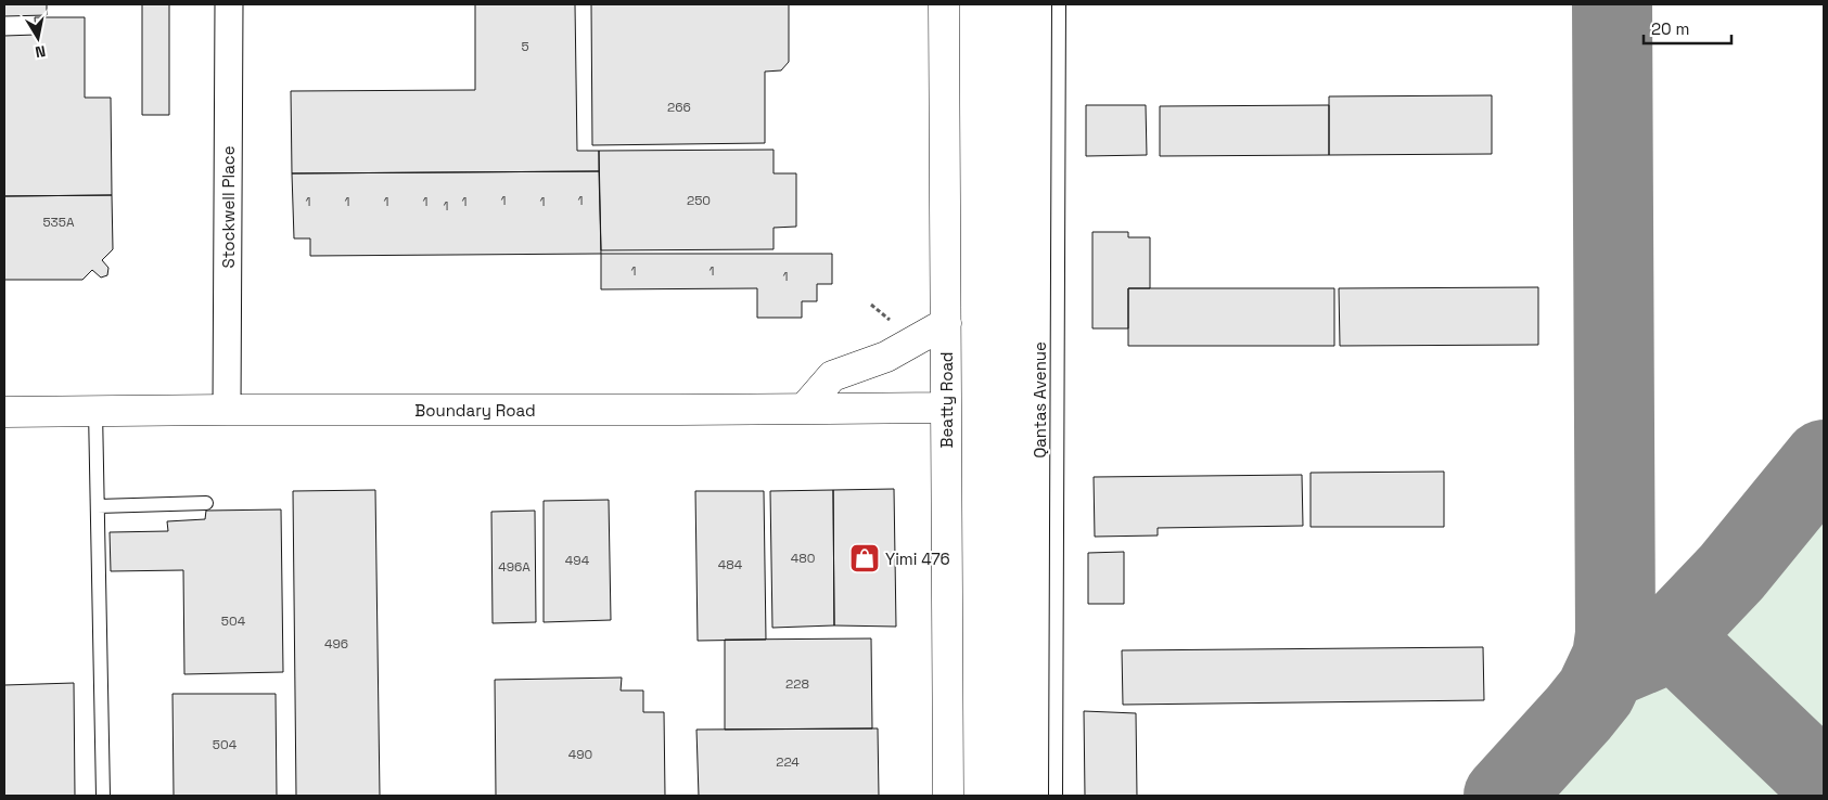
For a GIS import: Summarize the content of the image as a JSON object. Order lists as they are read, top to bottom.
{
  "streets": {
    "main road": ["Beatty Road", "Boundary Road"],
    "street": ["Stockwell Place"],
    "lane": ["Qantas Avenue"]
  },
  "crossings": [
    ["Stockwell Place", "Boundary Road"],
    ["Beatty Road", "Boundary Road"]
  ],
  "places": {
    "shop": ["Yimi 476"]
  },
  "house_numbers": [
    "5",
    "266",
    "1",
    "1",
    "250",
    "1",
    "1",
    "1",
    "1",
    "1",
    "1",
    "1",
    "535A",
    "1",
    "1",
    "1",
    "480",
    "494",
    "484",
    "496A",
    "504",
    "496",
    "228",
    "504",
    "490",
    "224"
  ],
  "scale_bar": "20 m",
  "north": "bottom"
}
